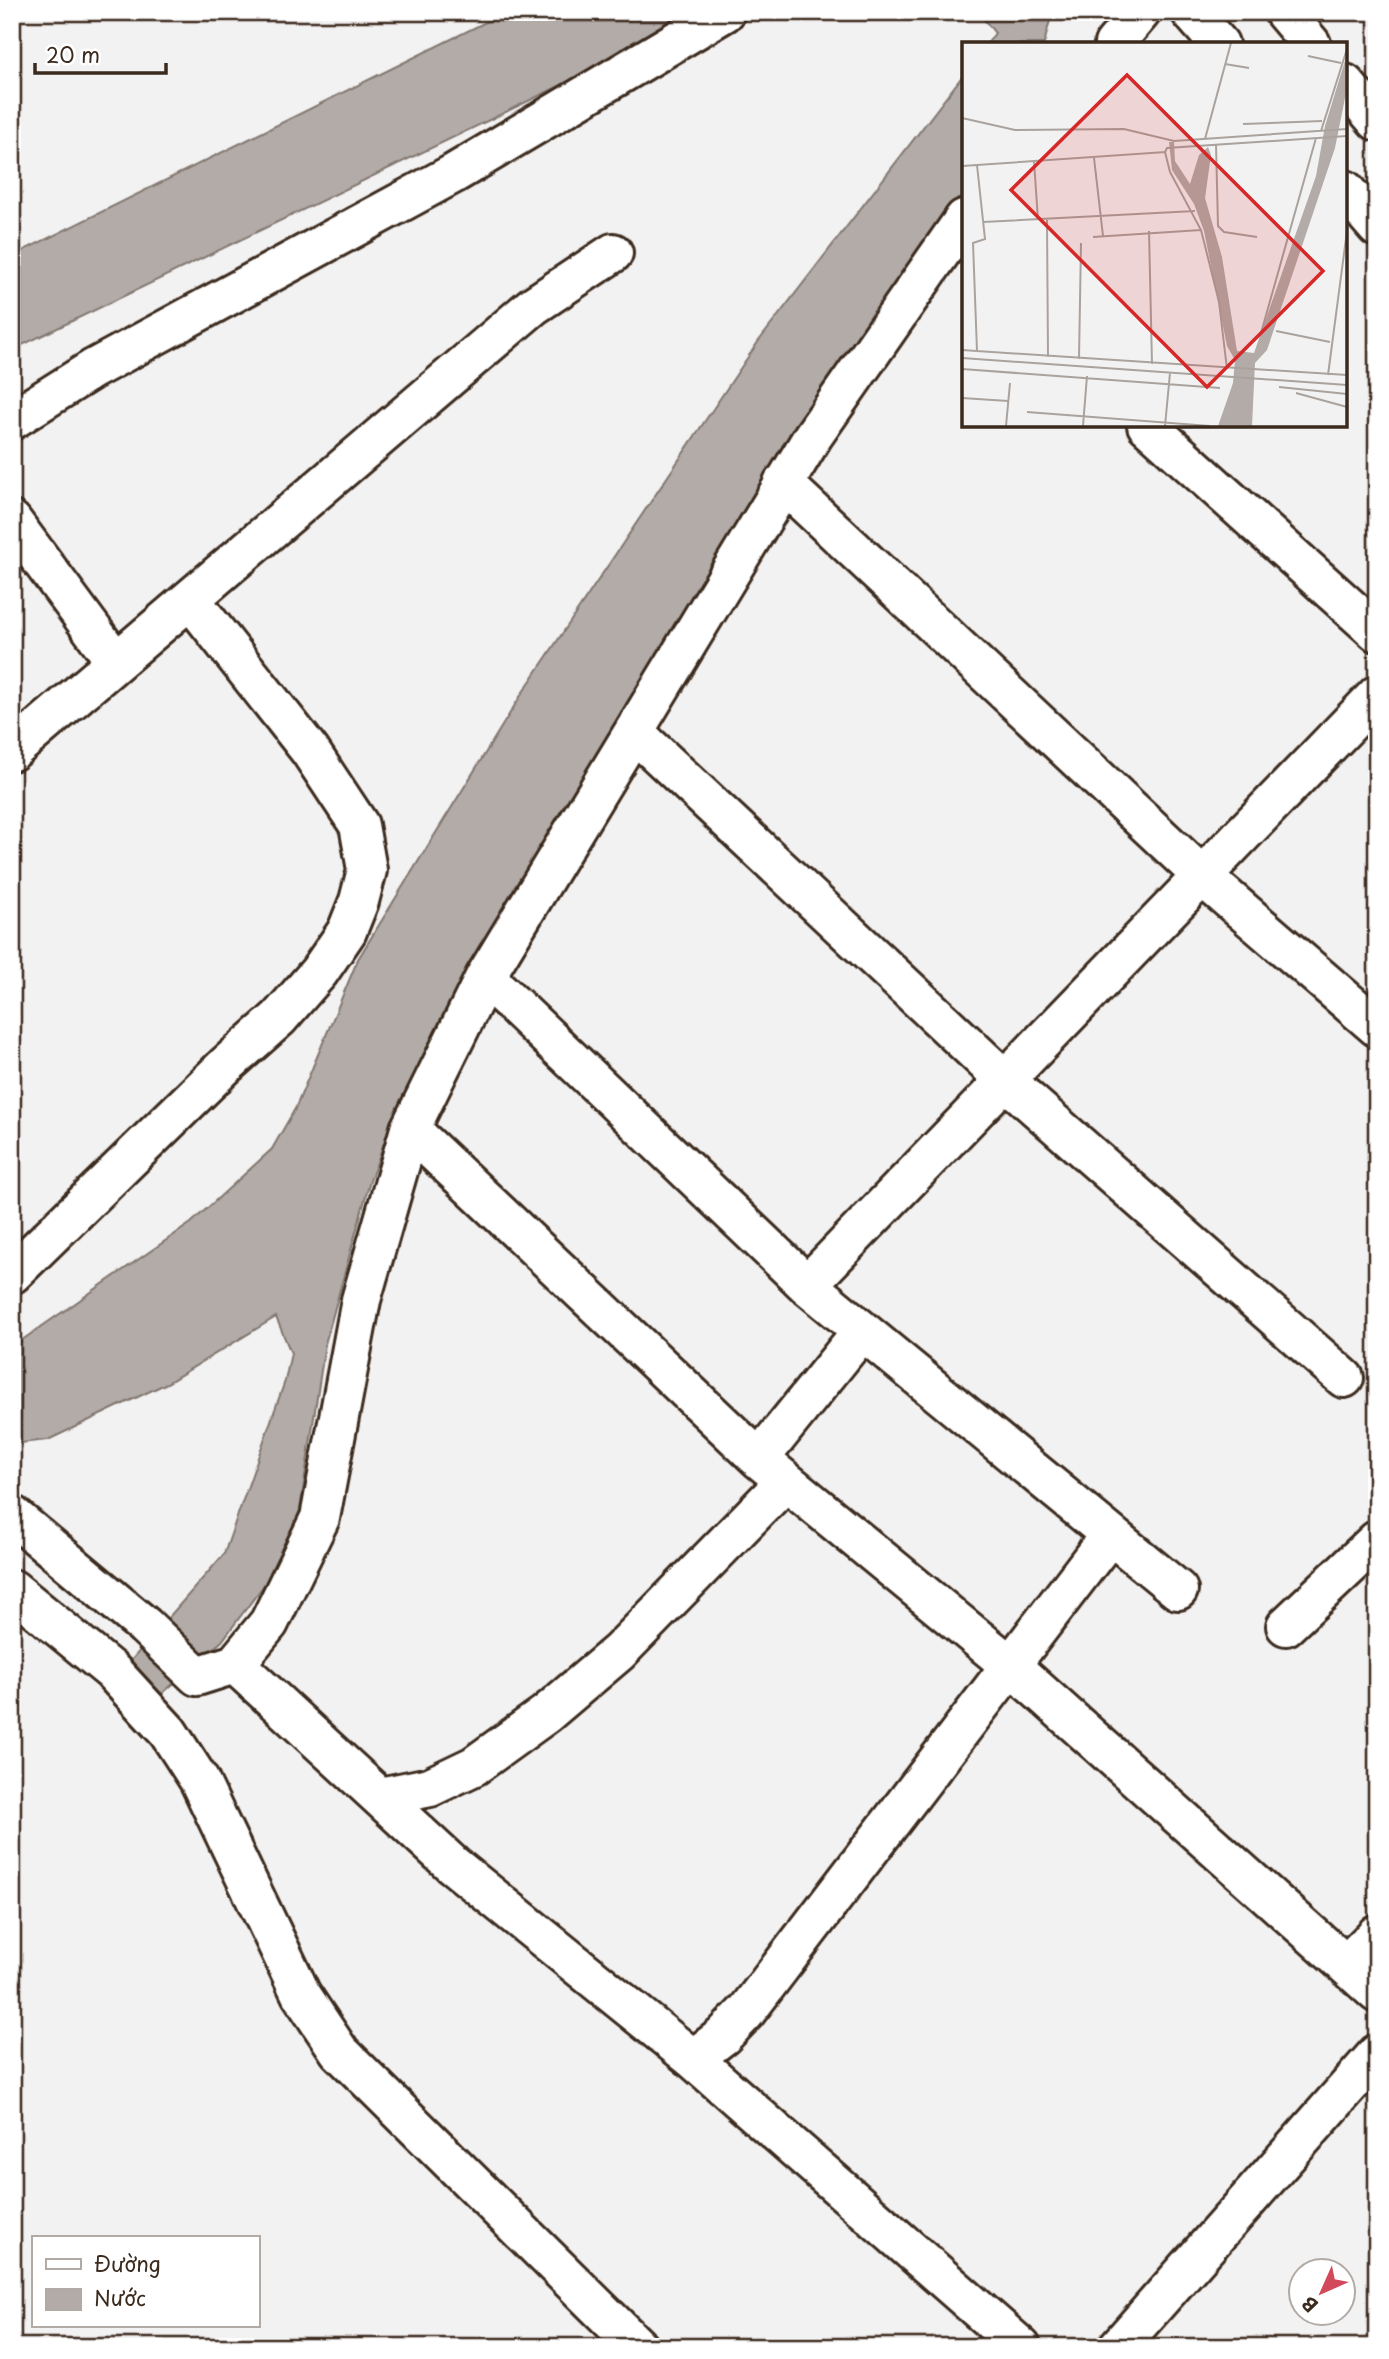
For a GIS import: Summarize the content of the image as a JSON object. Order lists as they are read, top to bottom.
{
  "legend": ["Đường", "Nước"],
  "scale_bar": "20 m",
  "north": "bottom left"
}
